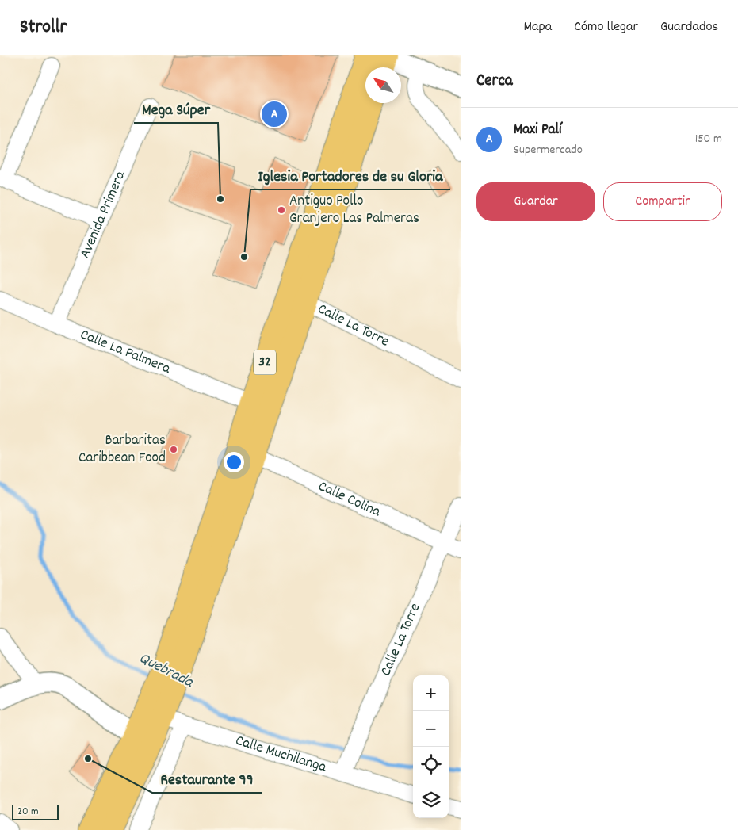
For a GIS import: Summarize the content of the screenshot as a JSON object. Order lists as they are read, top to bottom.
{
  "streets": {
    "highway": ["32"],
    "street": [
      "Avenida Primera",
      "Calle La Torre",
      "Calle La Palmera",
      "Calle Colina",
      "Calle Muchilanga"
    ]
  },
  "crossings": [
    ["Avenida Primera", "Calle La Palmera"],
    ["Calle La Torre", "32"],
    ["Calle La Torre", "Calle Colina"],
    ["Calle La Torre", "Calle Muchilanga"],
    ["Calle La Palmera", "32"],
    ["32", "Calle Colina"],
    ["32", "Calle Muchilanga"]
  ],
  "water": ["Quebrada"],
  "places": [
    "Mega Súper",
    "Antiguo Pollo Granjero Las Palmeras",
    "Iglesia Portadores de su Gloria",
    "Barbaritas Caribbean Food",
    "Restaurante 99"
  ],
  "scale_bar": "20 m",
  "north": "top left",
  "page": {
    "header": "Strollr",
    "nav": ["Mapa", "Cómo llegar", "Guardados"],
    "heading": "Cerca",
    "pins": "A",
    "list": [
      {
        "mark": "A",
        "name": "Maxi Palí",
        "note": "Supermercado",
        "value": "150 m"
      }
    ],
    "buttons": ["Guardar", "Compartir"],
    "map_buttons": ["+", "−"],
    "scale": "20 m"
  }
}
